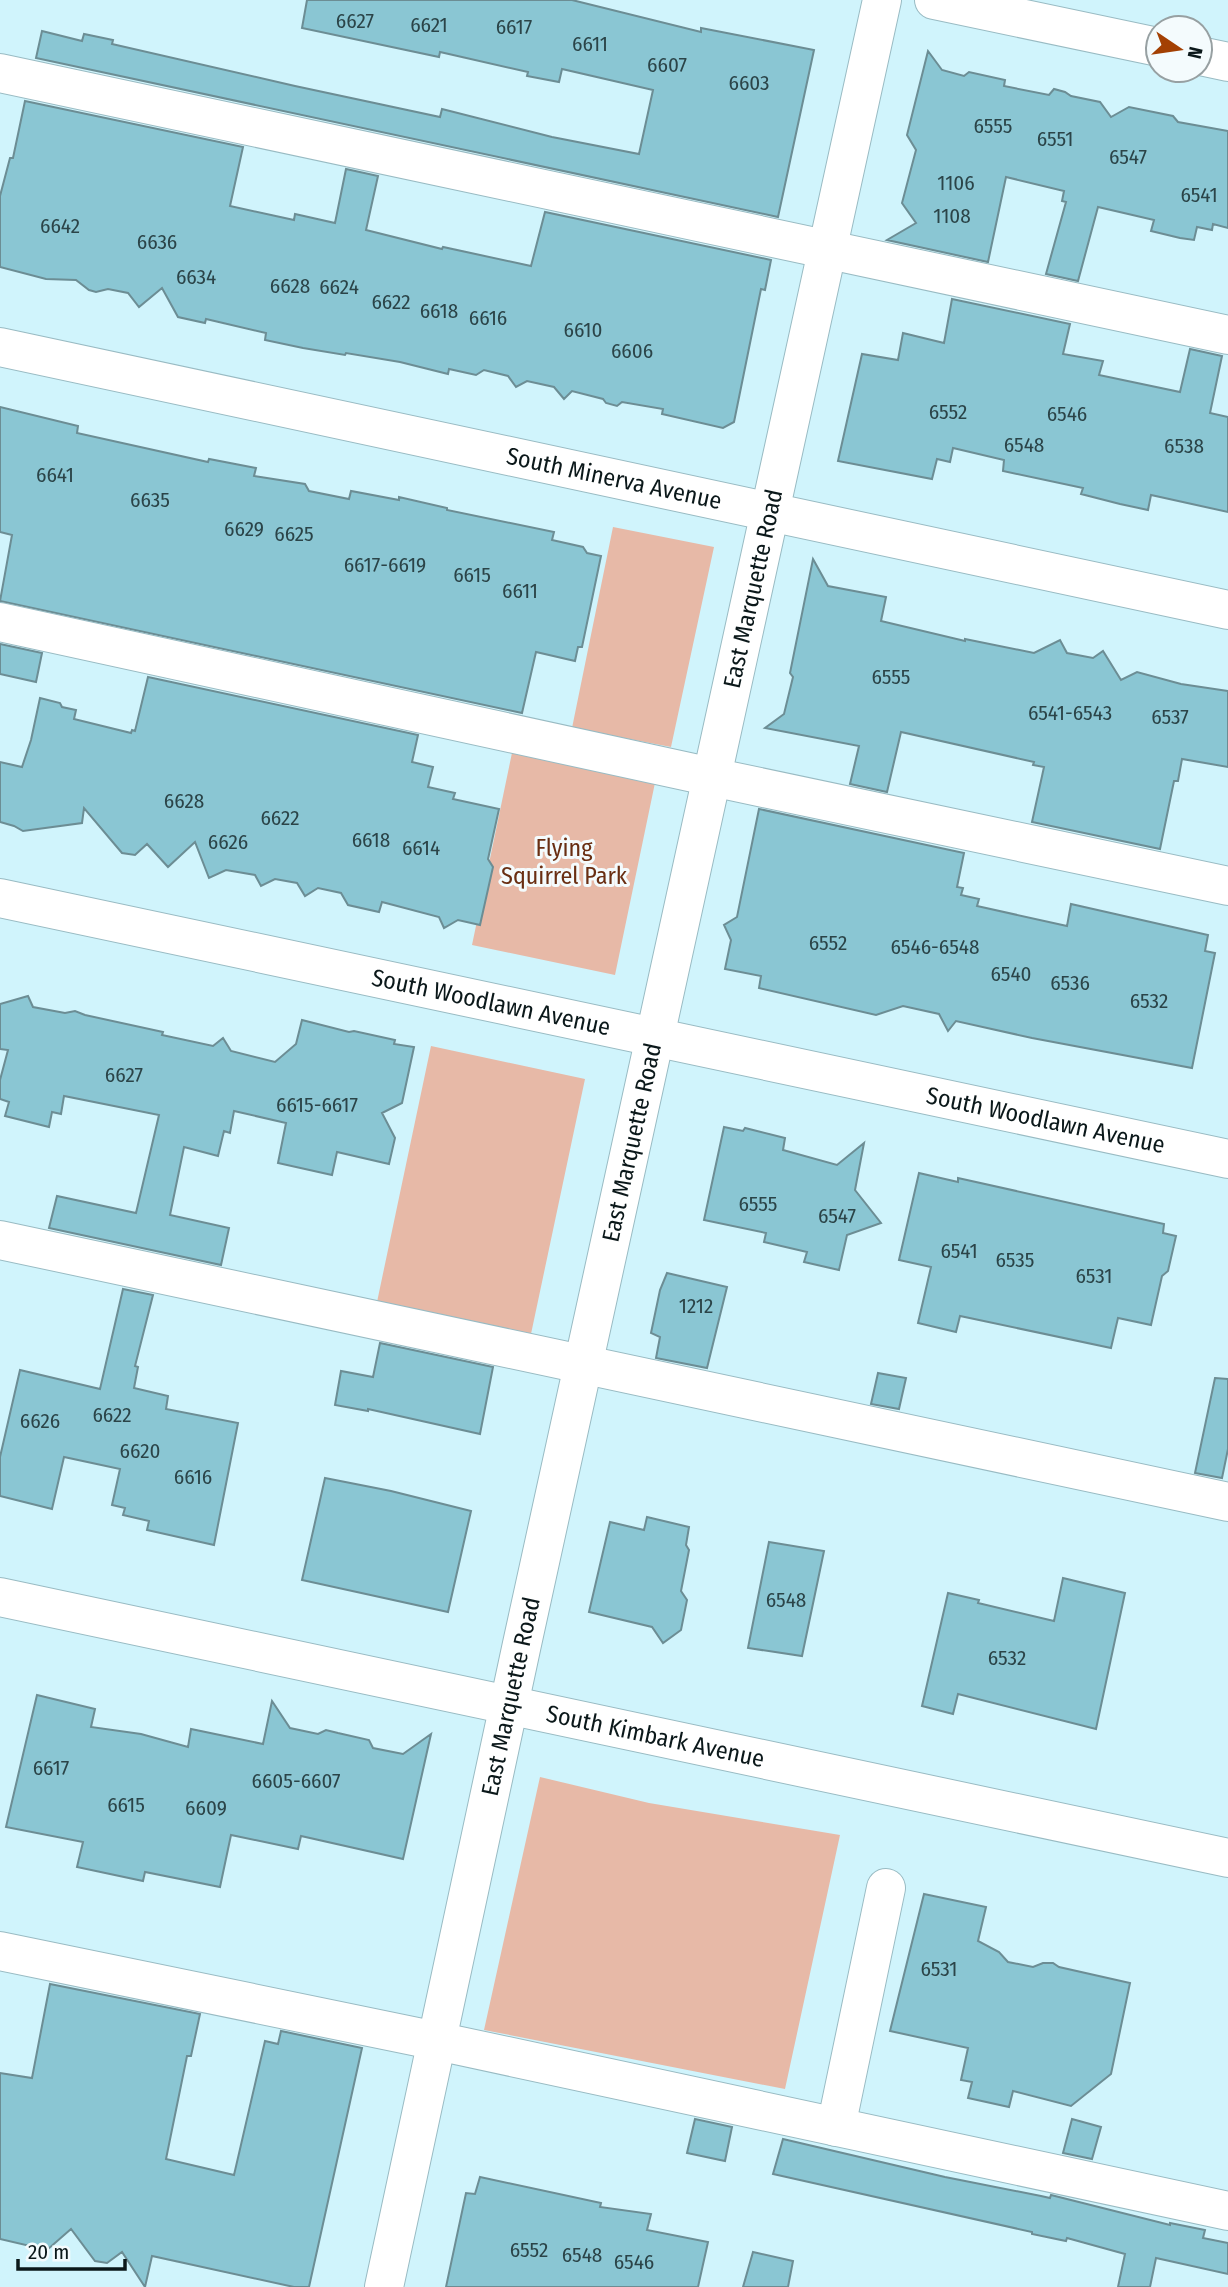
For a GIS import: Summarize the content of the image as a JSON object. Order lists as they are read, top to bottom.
{
  "streets": {
    "street": [
      "South Minerva Avenue",
      "East Marquette Road",
      "South Woodlawn Avenue",
      "South Kimbark Avenue"
    ]
  },
  "crossings": [
    ["South Minerva Avenue", "East Marquette Road"],
    ["East Marquette Road", "South Woodlawn Avenue"],
    ["East Marquette Road", "South Kimbark Avenue"]
  ],
  "parks": ["Flying Squirrel Park"],
  "house_numbers": [
    "6627",
    "6621",
    "6617",
    "6611",
    "6607",
    "6603",
    "6555",
    "6551",
    "6547",
    "1106",
    "6541",
    "1108",
    "6642",
    "6636",
    "6634",
    "6628",
    "6624",
    "6622",
    "6618",
    "6616",
    "6610",
    "6606",
    "6552",
    "6546",
    "6548",
    "6538",
    "6641",
    "6635",
    "6629",
    "6625",
    "6617-6619",
    "6615",
    "6611",
    "6555",
    "6541-6543",
    "6537",
    "6628",
    "6622",
    "6618",
    "6626",
    "6614",
    "6552",
    "6546-6548",
    "6540",
    "6536",
    "6532",
    "6627",
    "6615-6617",
    "6555",
    "6547",
    "6541",
    "6535",
    "6531",
    "1212",
    "6622",
    "6626",
    "6620",
    "6616",
    "6548",
    "6532",
    "6617",
    "6605-6607",
    "6615",
    "6609",
    "6531",
    "6552",
    "6548",
    "6546"
  ],
  "scale_bar": "20 m",
  "north": "right"
}
